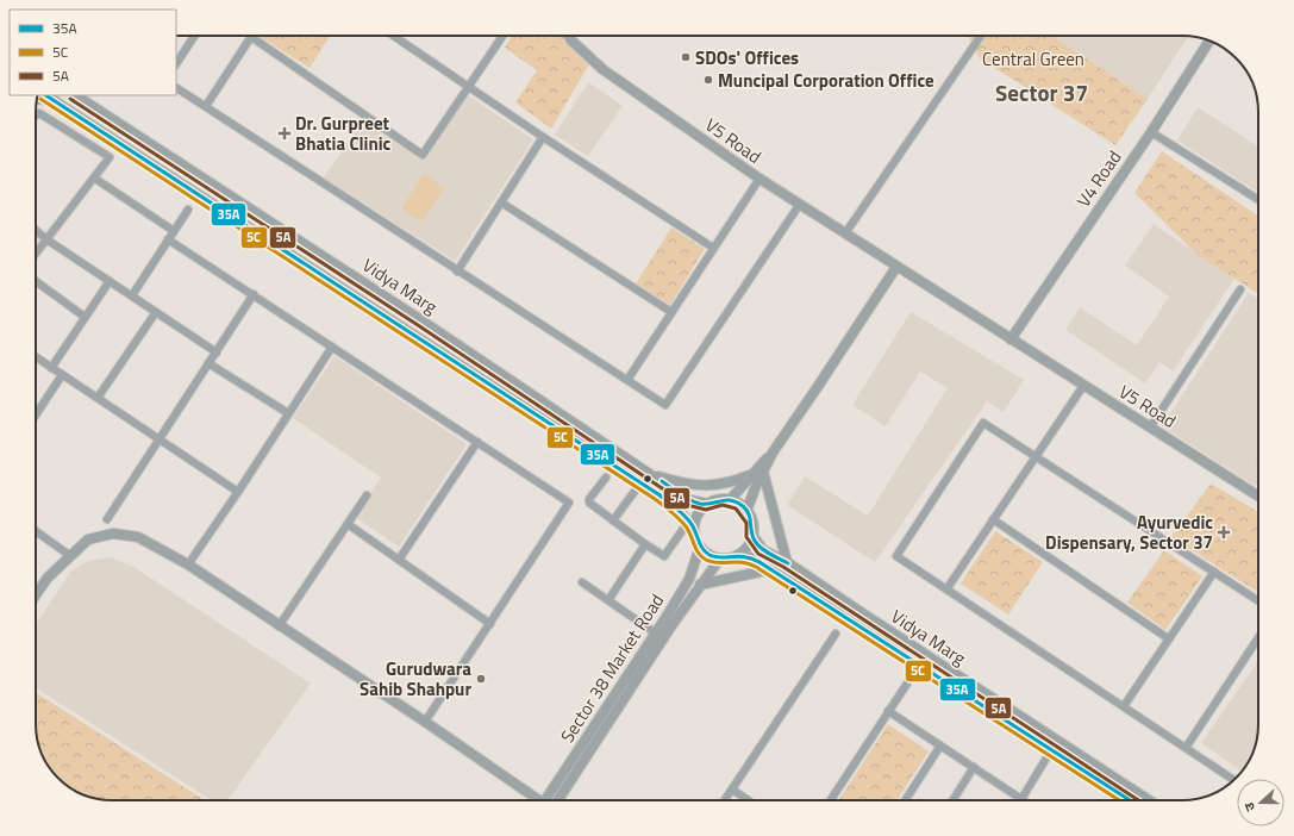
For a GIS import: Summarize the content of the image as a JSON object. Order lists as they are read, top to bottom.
{
  "streets": {
    "main road": [
      "V5 Road",
      "V4 Road",
      "Vidya Marg",
      "Sector 38 Market Road"
    ]
  },
  "crossings": [
    ["V5 Road", "V4 Road"],
    ["Vidya Marg", "Sector 38 Market Road"]
  ],
  "districts": ["Sector 37"],
  "parks": ["Central Green"],
  "places": {
    "other": ["SDOs' Offices", "Muncipal Corporation Office", "Gurudwara Sahib Shahpur"],
    "health": ["Dr. Gurpreet Bhatia Clinic", "Ayurvedic Dispensary, Sector 37"]
  },
  "lines": ["transit line 35A", "transit line 5C", "transit line 5A"],
  "legend": ["35A", "5C", "5A"],
  "north": "left"
}
